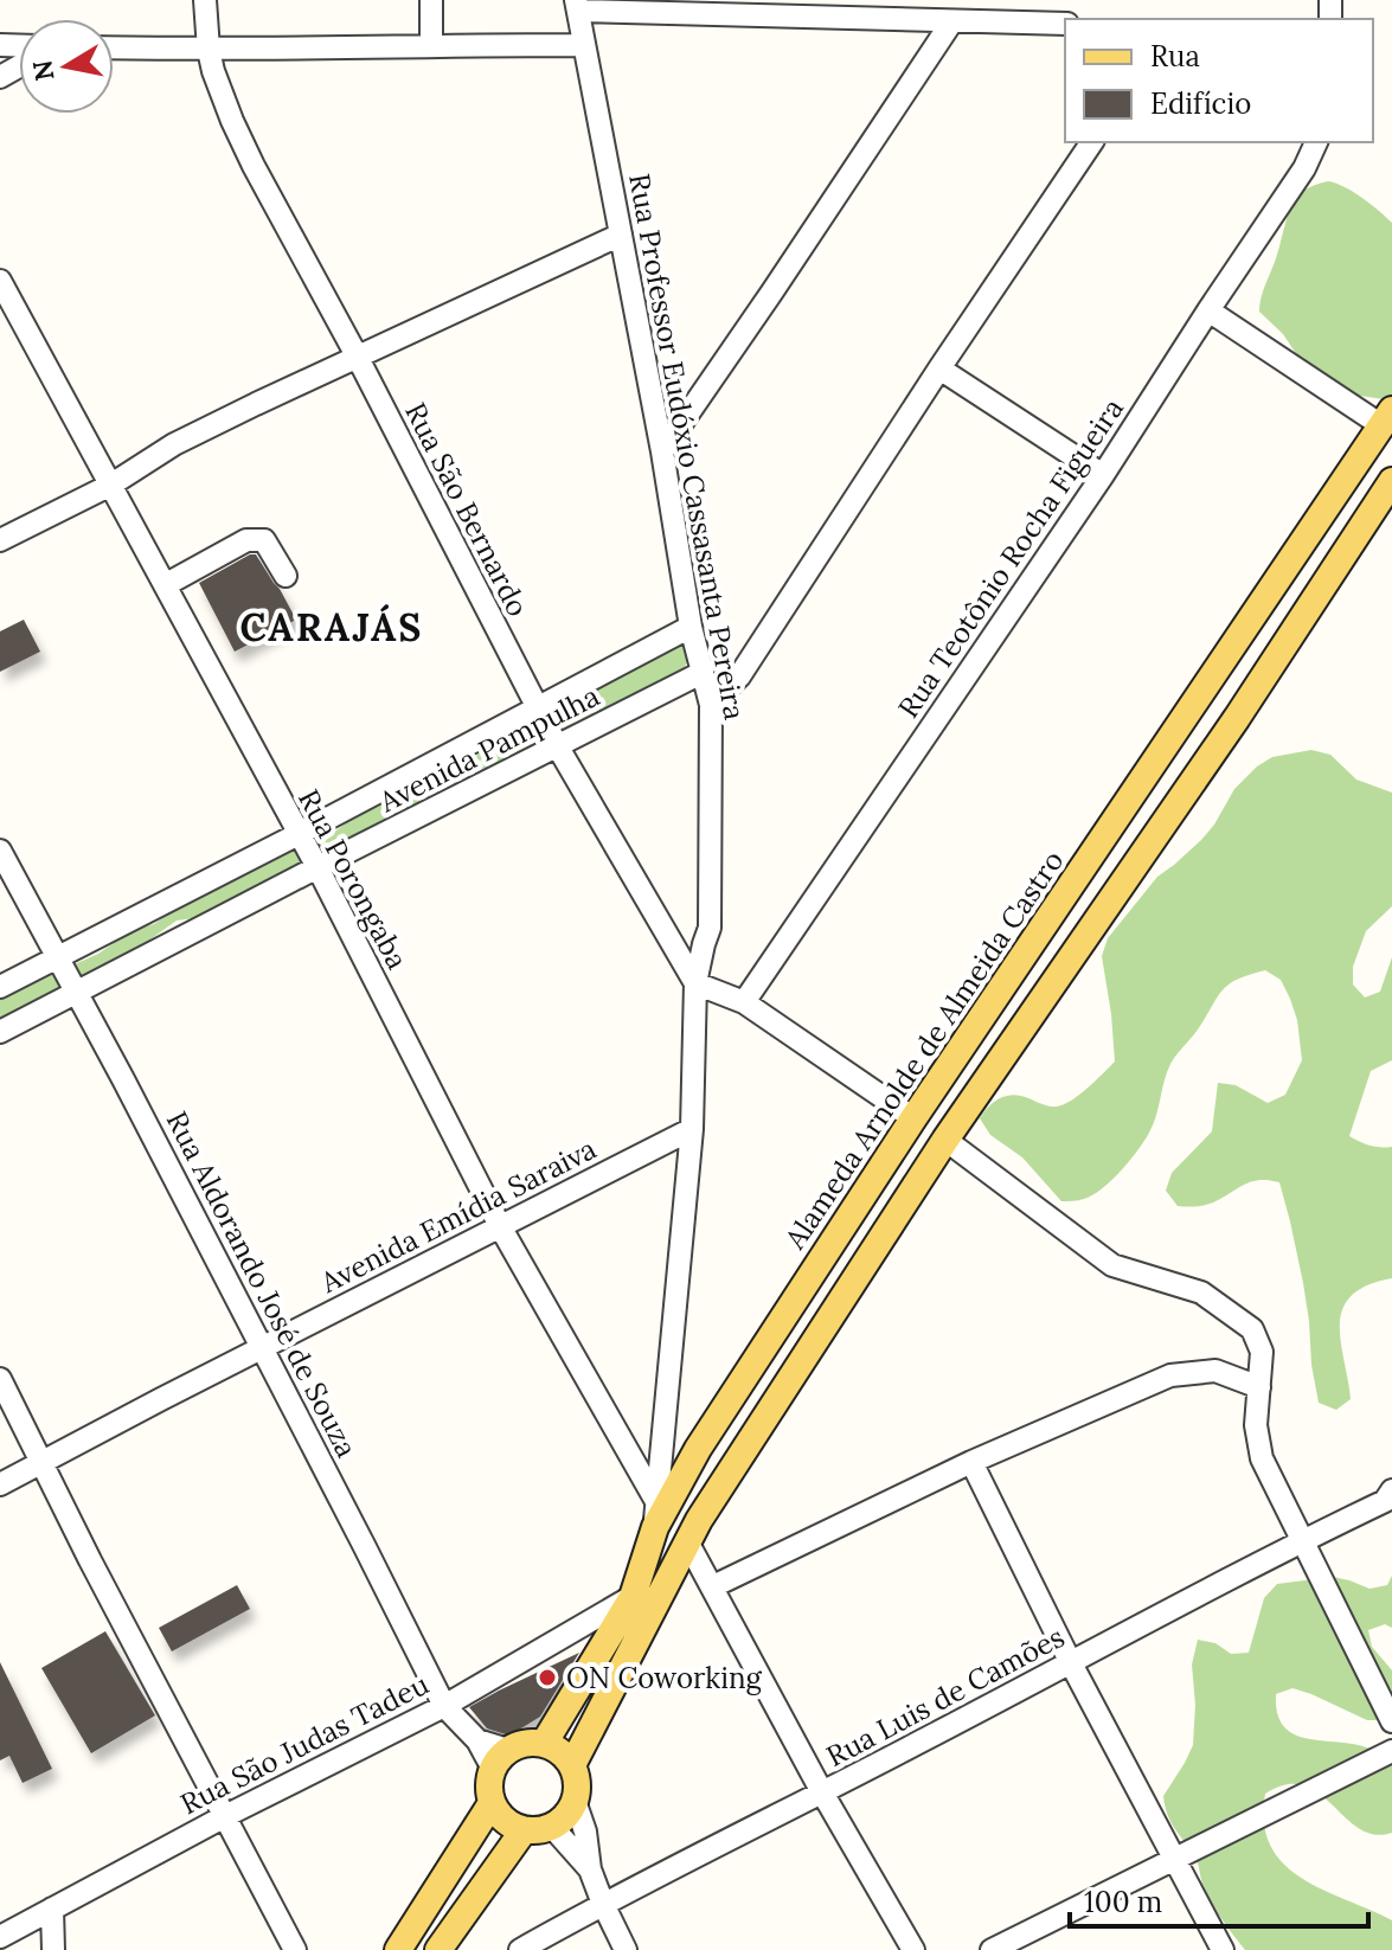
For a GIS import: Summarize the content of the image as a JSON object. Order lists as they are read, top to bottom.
{
  "streets": {
    "main road": ["Alameda Arnolde de Almeida Castro"],
    "street": [
      "Rua Professor Eudóxio Cassasanta Pereira",
      "Rua São Bernardo",
      "Rua Teotônio Rocha Figueira",
      "Avenida Pampulha",
      "Rua Porongaba",
      "Avenida Emídia Saraiva",
      "Rua Aldorando José de Souza",
      "Rua Luis de Camões",
      "Rua São Judas Tadeu"
    ]
  },
  "crossings": [
    ["Rua Professor Eudóxio Cassasanta Pereira", "Rua São Bernardo"],
    ["Rua Professor Eudóxio Cassasanta Pereira", "Avenida Pampulha"],
    ["Rua Professor Eudóxio Cassasanta Pereira", "Rua Porongaba"],
    ["Rua Professor Eudóxio Cassasanta Pereira", "Alameda Arnolde de Almeida Castro"],
    ["Rua Professor Eudóxio Cassasanta Pereira", "Avenida Emídia Saraiva"],
    ["Rua São Bernardo", "Avenida Pampulha"],
    ["Avenida Pampulha", "Rua Porongaba"],
    ["Avenida Pampulha", "Rua Aldorando José de Souza"],
    ["Rua Porongaba", "Alameda Arnolde de Almeida Castro"],
    ["Rua Porongaba", "Avenida Emídia Saraiva"],
    ["Alameda Arnolde de Almeida Castro", "Rua Aldorando José de Souza"],
    ["Alameda Arnolde de Almeida Castro", "Rua São Judas Tadeu"],
    ["Avenida Emídia Saraiva", "Rua Aldorando José de Souza"],
    ["Rua Aldorando José de Souza", "Rua São Judas Tadeu"]
  ],
  "districts": ["CARAJÁS"],
  "places": ["ON Coworking"],
  "legend": ["Rua", "Edifício"],
  "scale_bar": "100 m",
  "north": "left"
}
